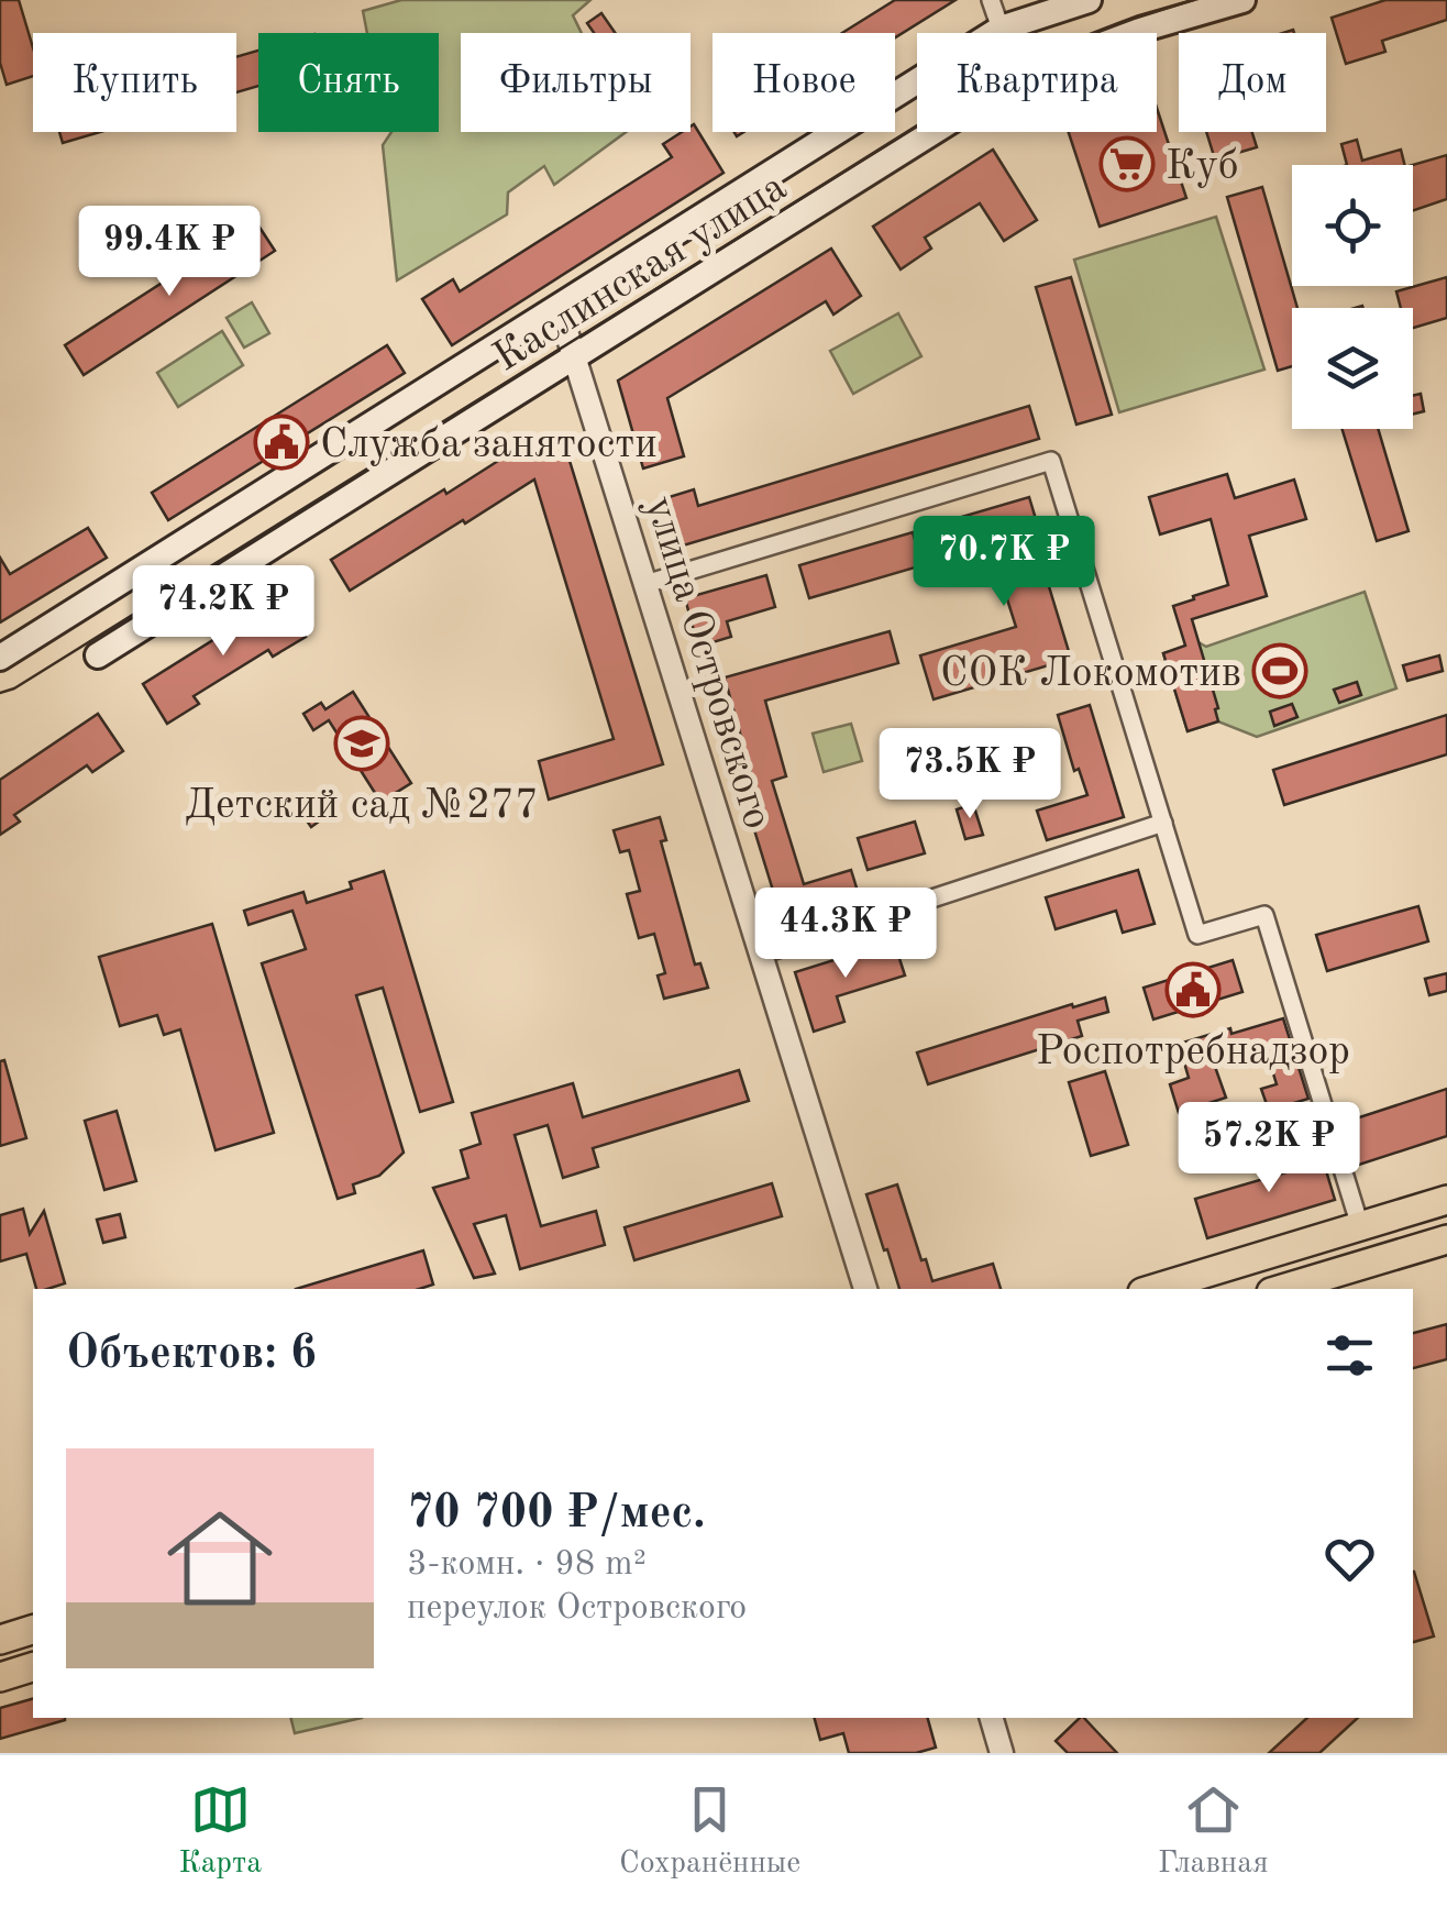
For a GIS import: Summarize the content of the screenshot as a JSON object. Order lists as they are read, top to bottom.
{
  "streets": {
    "main road": ["Каслинская улица"],
    "street": ["улица Островского"]
  },
  "crossings": [
    ["Каслинская улица", "улица Островского"]
  ],
  "places": {
    "supermarket": ["Куб"],
    "public building": ["Служба занятости", "Роспотребнадзор"],
    "sports": ["СОК Локомотив"],
    "school or university": ["Детский сад №277"]
  },
  "page": {
    "chip": [
      "Купить",
      "Снять",
      "Фильтры",
      "Новое",
      "Квартира",
      "Дом"
    ],
    "price": [
      "99.4K ₽",
      "70.7K ₽",
      "74.2K ₽",
      "73.5K ₽",
      "44.3K ₽",
      "57.2K ₽"
    ],
    "heading": "Объектов: 6",
    "list": [
      {
        "name": "70 700 ₽/мес.",
        "note": "3-комн. · 98 m² · переулок Островского"
      }
    ],
    "tabs": ["Карта", "Сохранённые", "Главная"]
  }
}
